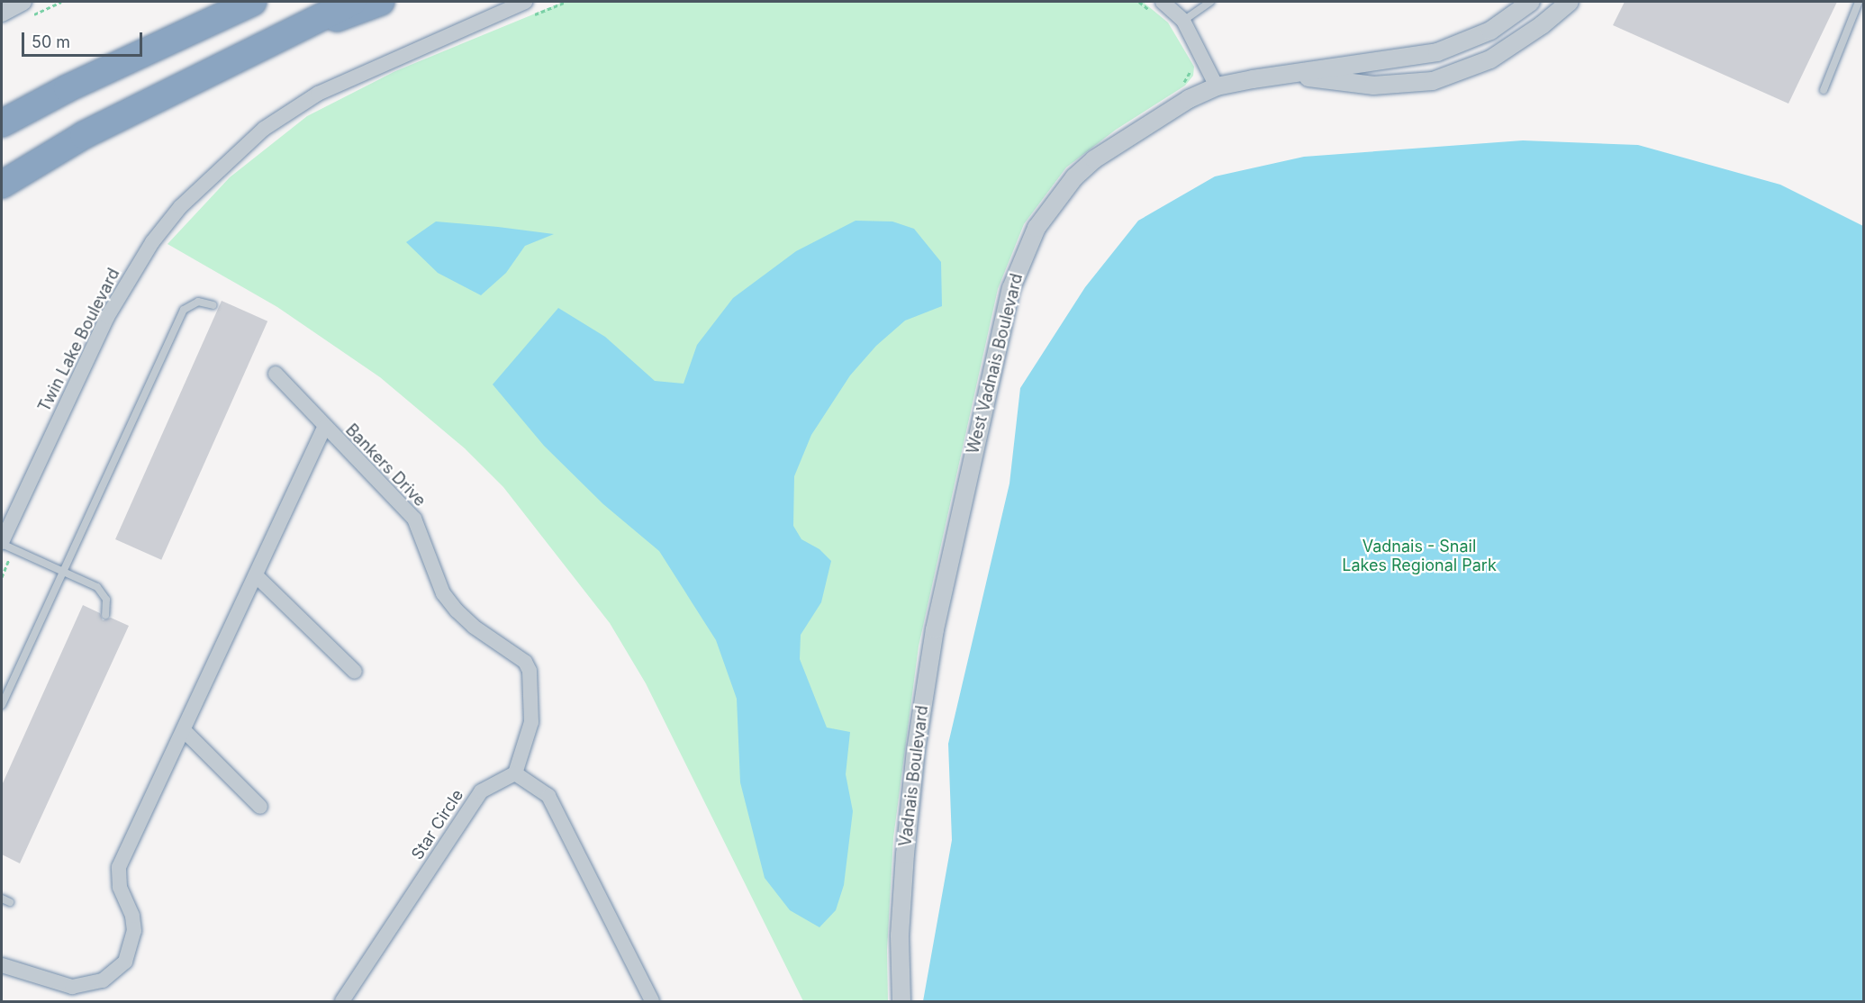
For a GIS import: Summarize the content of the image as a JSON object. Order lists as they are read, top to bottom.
{
  "streets": {
    "street": [
      "Twin Lake Boulevard",
      "West Vadnais Boulevard",
      "Bankers Drive",
      "Vadnais Boulevard",
      "Star Circle"
    ]
  },
  "crossings": [
    ["West Vadnais Boulevard", "Vadnais Boulevard"],
    ["Bankers Drive", "Star Circle"]
  ],
  "parks": ["Vadnais - Snail Lakes Regional Park"],
  "scale_bar": "50 m"
}
